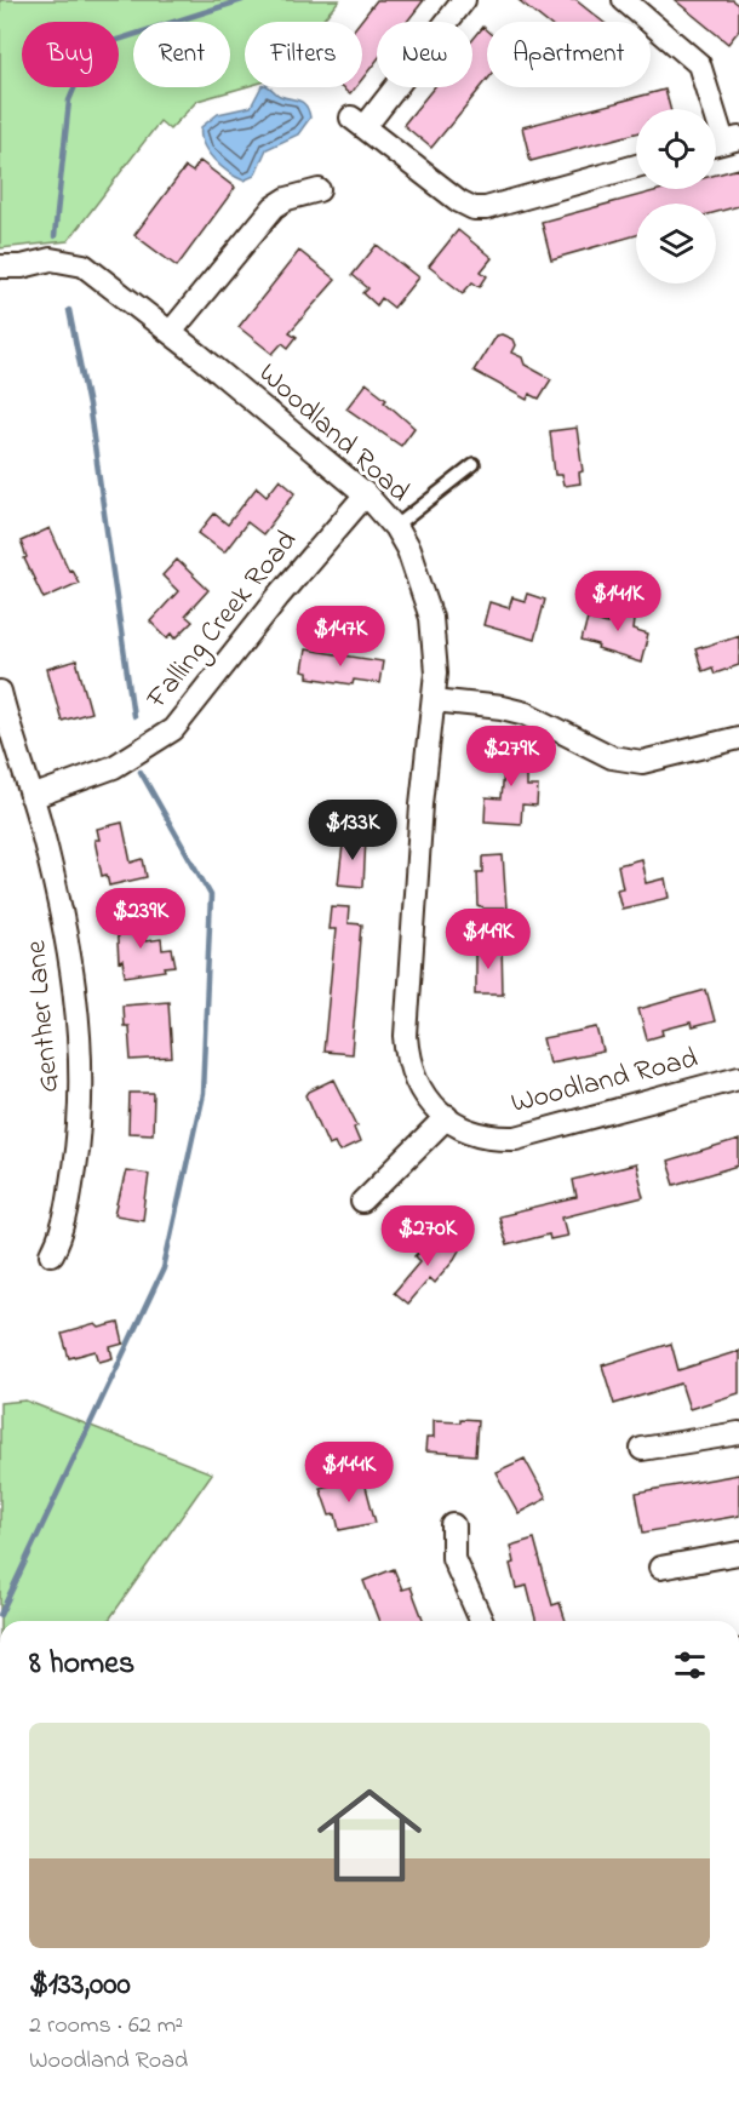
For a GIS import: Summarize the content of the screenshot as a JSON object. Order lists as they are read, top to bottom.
{
  "streets": {
    "street": ["Woodland Road", "Falling Creek Road", "Genther Lane"]
  },
  "crossings": [
    ["Woodland Road", "Falling Creek Road"],
    ["Falling Creek Road", "Genther Lane"]
  ],
  "page": {
    "chip": [
      "Buy",
      "Rent",
      "Filters",
      "New",
      "Apartment"
    ],
    "price": [
      "$141K",
      "$147K",
      "$279K",
      "$133K",
      "$239K",
      "$149K",
      "$270K",
      "$144K"
    ],
    "heading": "8 homes",
    "list": [
      {
        "name": "$133,000",
        "note": "2 rooms · 62 m² · Woodland Road"
      }
    ]
  }
}
